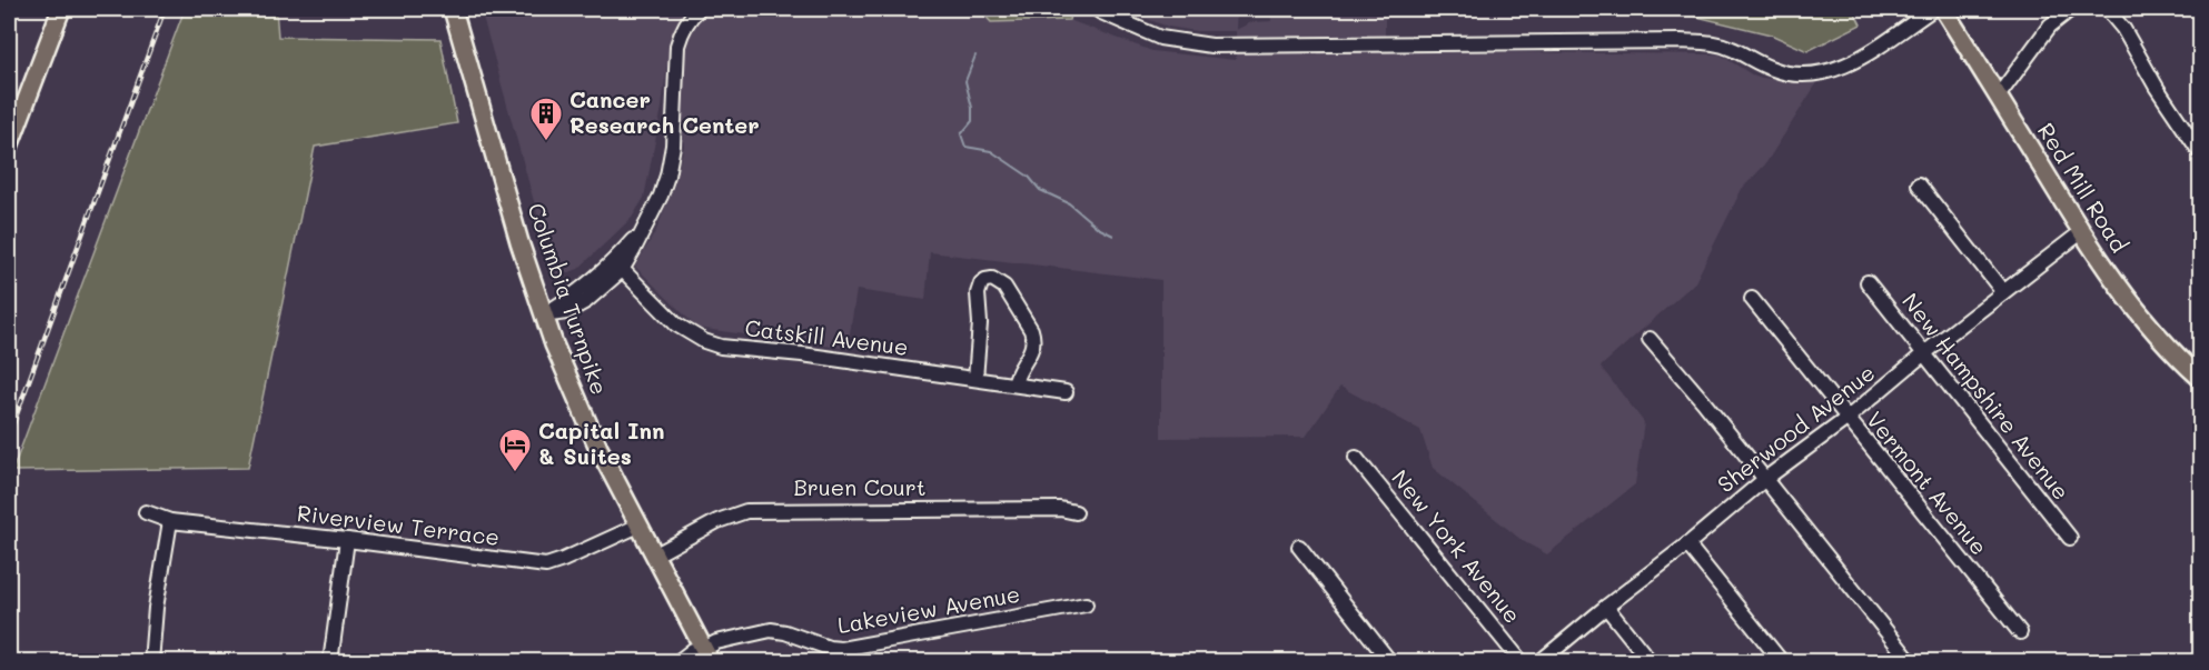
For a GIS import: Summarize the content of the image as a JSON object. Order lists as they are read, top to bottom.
{
  "streets": {
    "main road": ["Red Mill Road", "Columbia Turnpike"],
    "street": [
      "Catskill Avenue",
      "New Hampshire Avenue",
      "Sherwood Avenue",
      "Vermont Avenue",
      "Bruen Court",
      "Riverview Terrace",
      "New York Avenue",
      "Lakeview Avenue"
    ]
  },
  "crossings": [
    ["Red Mill Road", "Sherwood Avenue"],
    ["Columbia Turnpike", "Bruen Court"],
    ["Columbia Turnpike", "Riverview Terrace"],
    ["Columbia Turnpike", "Lakeview Avenue"],
    ["New Hampshire Avenue", "Sherwood Avenue"],
    ["Sherwood Avenue", "Vermont Avenue"]
  ],
  "places": {
    "building": ["Cancer Research Center"],
    "hotel": ["Capital Inn & Suites"]
  }
}
